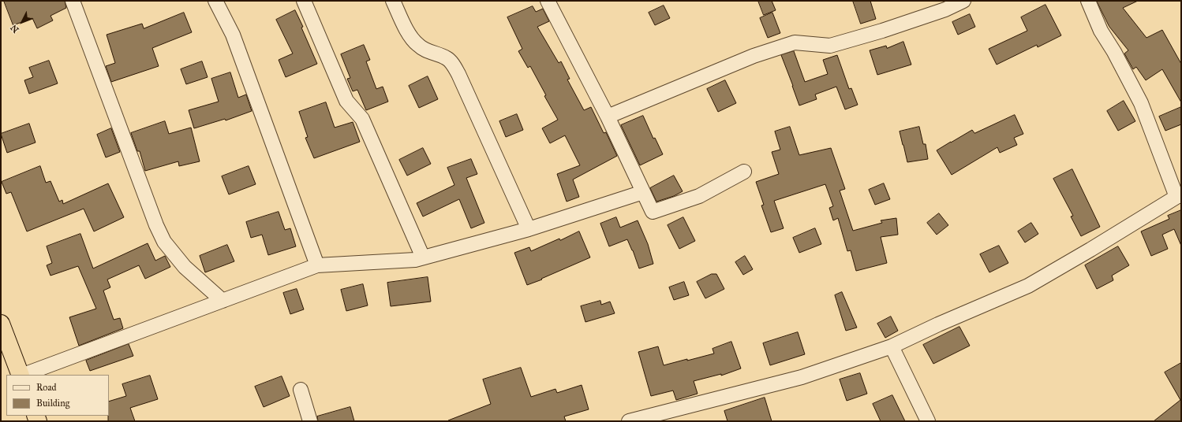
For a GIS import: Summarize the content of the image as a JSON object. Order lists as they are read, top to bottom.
{
  "legend": ["Road", "Building"],
  "north": "bottom left"
}
